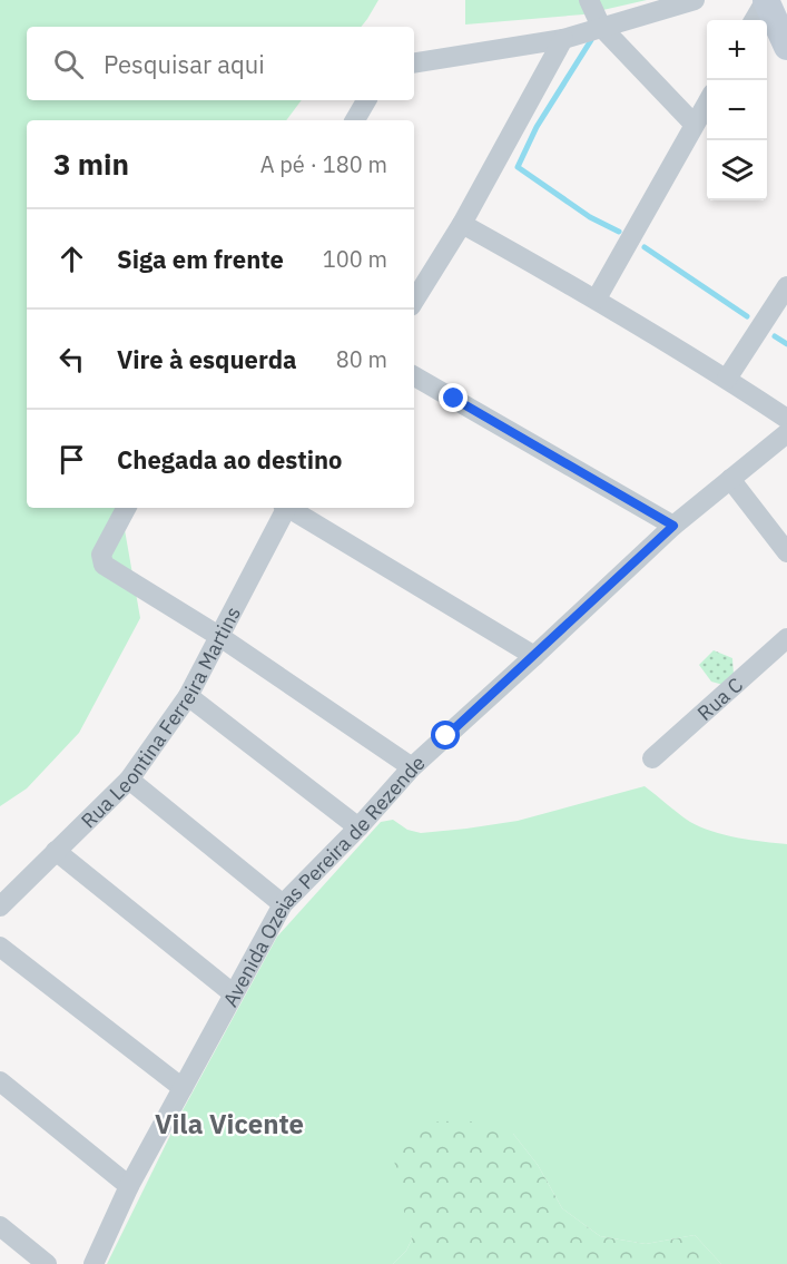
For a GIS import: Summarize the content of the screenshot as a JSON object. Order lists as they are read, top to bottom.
{
  "streets": {
    "street": ["Rua C", "Rua Leontina Ferreira Martins", "Avenida Ozeias Pereira de Rezende"]
  },
  "districts": ["Vila Vicente"],
  "page": {
    "map_buttons": ["+", "−"],
    "search": "Pesquisar aqui",
    "heading": ["3 min", "A pé · 180 m"],
    "list": [
      ["Siga em frente", "100 m"],
      ["Vire à esquerda", "80 m"],
      "Chegada ao destino"
    ]
  }
}
